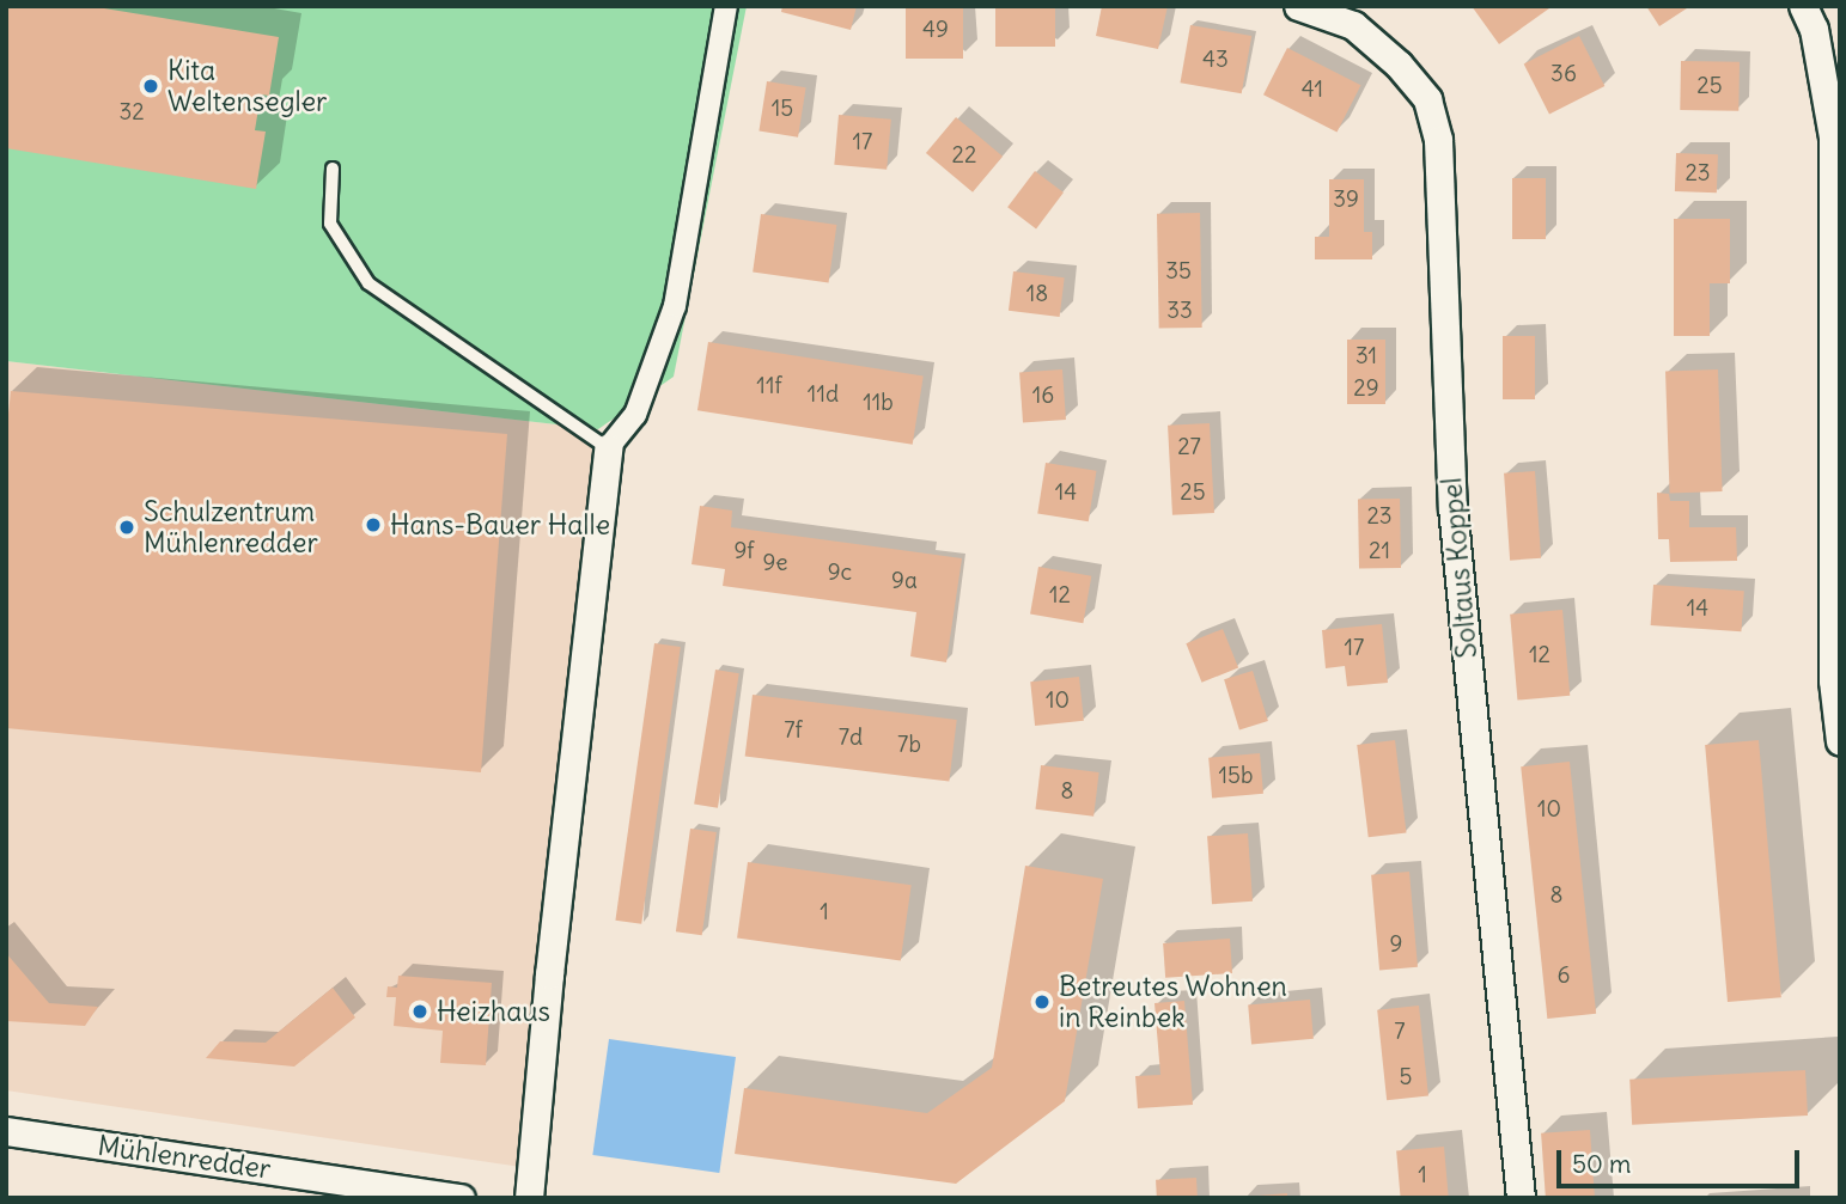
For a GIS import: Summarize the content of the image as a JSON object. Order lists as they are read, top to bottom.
{
  "streets": {
    "street": ["Soltaus Koppel", "Mühlenredder"]
  },
  "places": [
    "Kita Weltensegler",
    "Hans-Bauer Halle",
    "Schulzentrum Mühlenredder",
    "Betreutes Wohnen in Reinbek",
    "Heizhaus"
  ],
  "house_numbers": [
    "49",
    "43",
    "36",
    "25",
    "41",
    "15",
    "32",
    "17",
    "22",
    "23",
    "39",
    "35",
    "18",
    "33",
    "31",
    "11f",
    "29",
    "11d",
    "16",
    "11b",
    "27",
    "14",
    "25",
    "23",
    "9f",
    "21",
    "9e",
    "9c",
    "9a",
    "12",
    "14",
    "17",
    "12",
    "10",
    "7f",
    "7d",
    "7b",
    "15b",
    "8",
    "10",
    "8",
    "1",
    "9",
    "6",
    "7",
    "5",
    "1"
  ],
  "scale_bar": "50 m"
}
